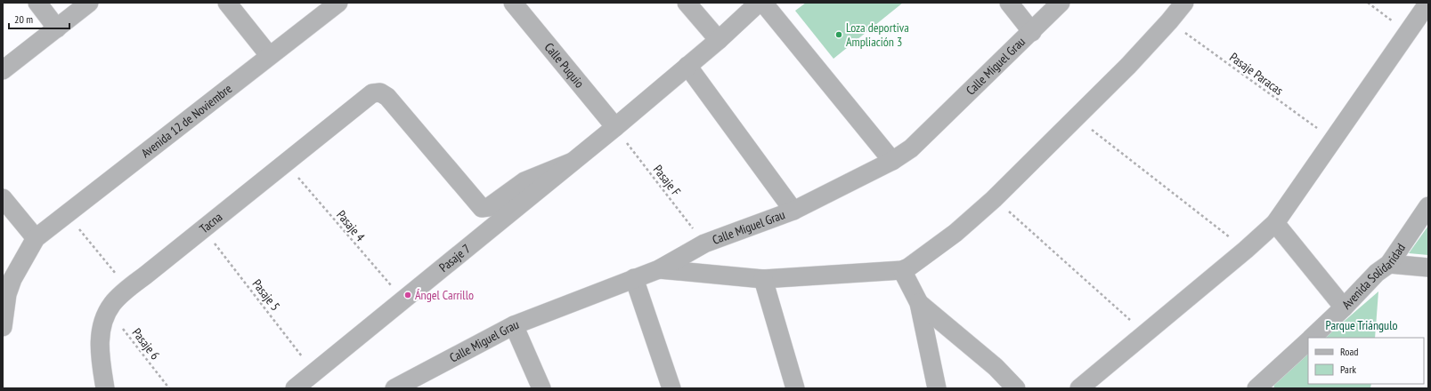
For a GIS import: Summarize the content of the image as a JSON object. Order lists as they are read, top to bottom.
{
  "streets": {
    "street": [
      "Calle Puquio",
      "Calle Miguel Grau",
      "Avenida 12 de Noviembre",
      "Tacna",
      "Pasaje 7",
      "Avenida Solidaridad"
    ],
    "path": [
      "Pasaje Paracas",
      "Pasaje F",
      "Pasaje 4",
      "Pasaje 5",
      "Pasaje 6"
    ]
  },
  "crossings": [
    ["Calle Puquio", "Pasaje F"],
    ["Calle Puquio", "Pasaje 7"],
    ["Calle Miguel Grau", "Pasaje F"],
    ["Pasaje F", "Pasaje 7"],
    ["Tacna", "Pasaje 4"],
    ["Tacna", "Pasaje 7"],
    ["Tacna", "Pasaje 5"],
    ["Tacna", "Pasaje 6"],
    ["Pasaje 4", "Pasaje 7"],
    ["Pasaje 7", "Pasaje 5"]
  ],
  "parks": ["Parque Triángulo"],
  "places": ["Loza deportiva Ampliación 3", "Ángel Carrillo"],
  "legend": ["Road", "Park"],
  "scale_bar": "20 m"
}
